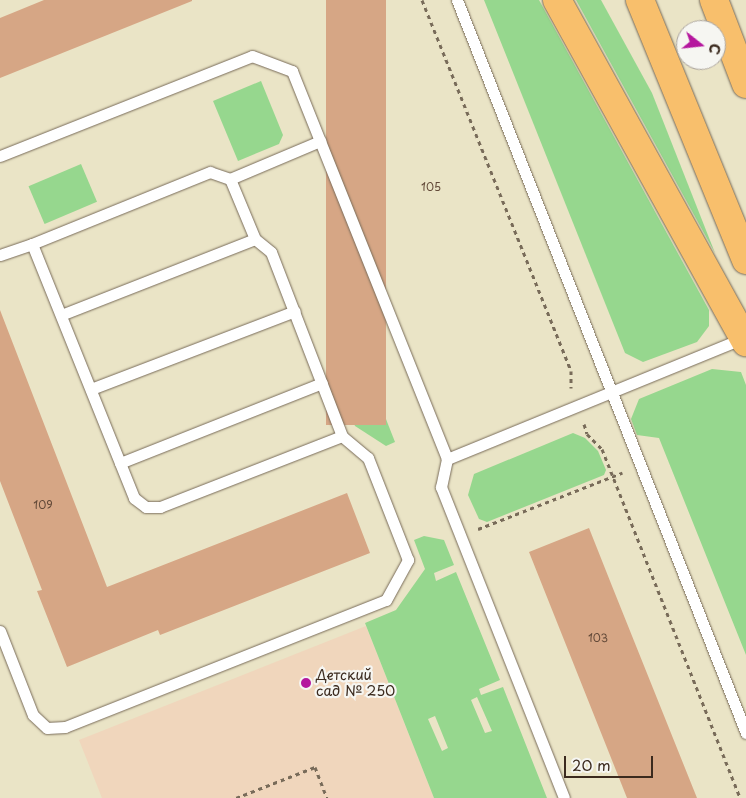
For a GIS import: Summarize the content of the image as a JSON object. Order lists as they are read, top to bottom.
{
  "places": ["Детский сад № 250"],
  "house_numbers": ["105", "109", "103"],
  "scale_bar": "20 m",
  "north": "right"
}
